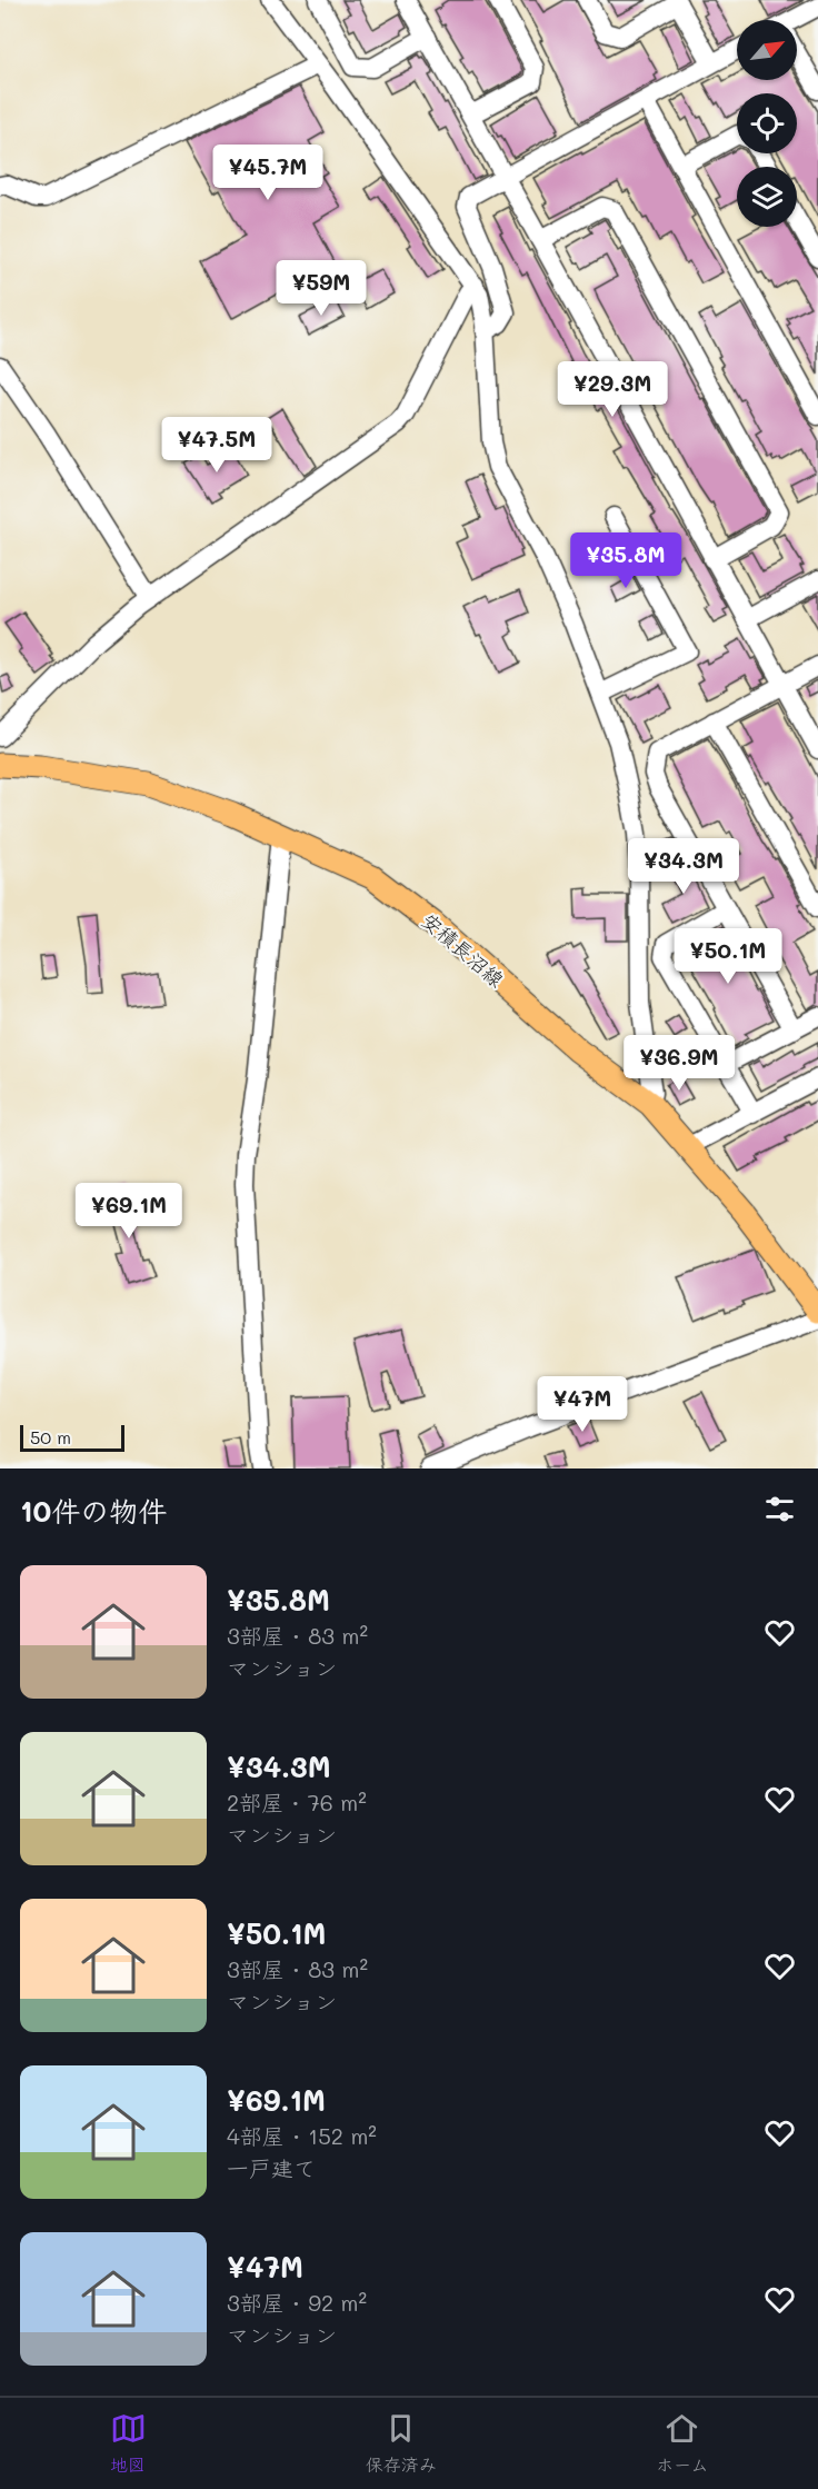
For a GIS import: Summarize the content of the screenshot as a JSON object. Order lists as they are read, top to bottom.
{
  "streets": {
    "main road": ["安積長沼線"]
  },
  "scale_bar": "50 m",
  "north": "top right",
  "page": {
    "price": [
      "¥45.7M",
      "¥59M",
      "¥29.3M",
      "¥47.5M",
      "¥35.8M",
      "¥34.3M",
      "¥50.1M",
      "¥36.9M",
      "¥69.1M",
      "¥47M"
    ],
    "scale": "50 m",
    "heading": "10件の物件",
    "list": [
      {
        "name": "¥35.8M",
        "note": "3部屋 · 83 m² · マンション"
      },
      {
        "name": "¥34.3M",
        "note": "2部屋 · 76 m² · マンション"
      },
      {
        "name": "¥50.1M",
        "note": "3部屋 · 83 m² · マンション"
      },
      {
        "name": "¥69.1M",
        "note": "4部屋 · 152 m² · 一戸建て"
      },
      {
        "name": "¥47M",
        "note": "3部屋 · 92 m² · マンション"
      }
    ],
    "tabs": ["地図", "保存済み", "ホーム"]
  }
}
